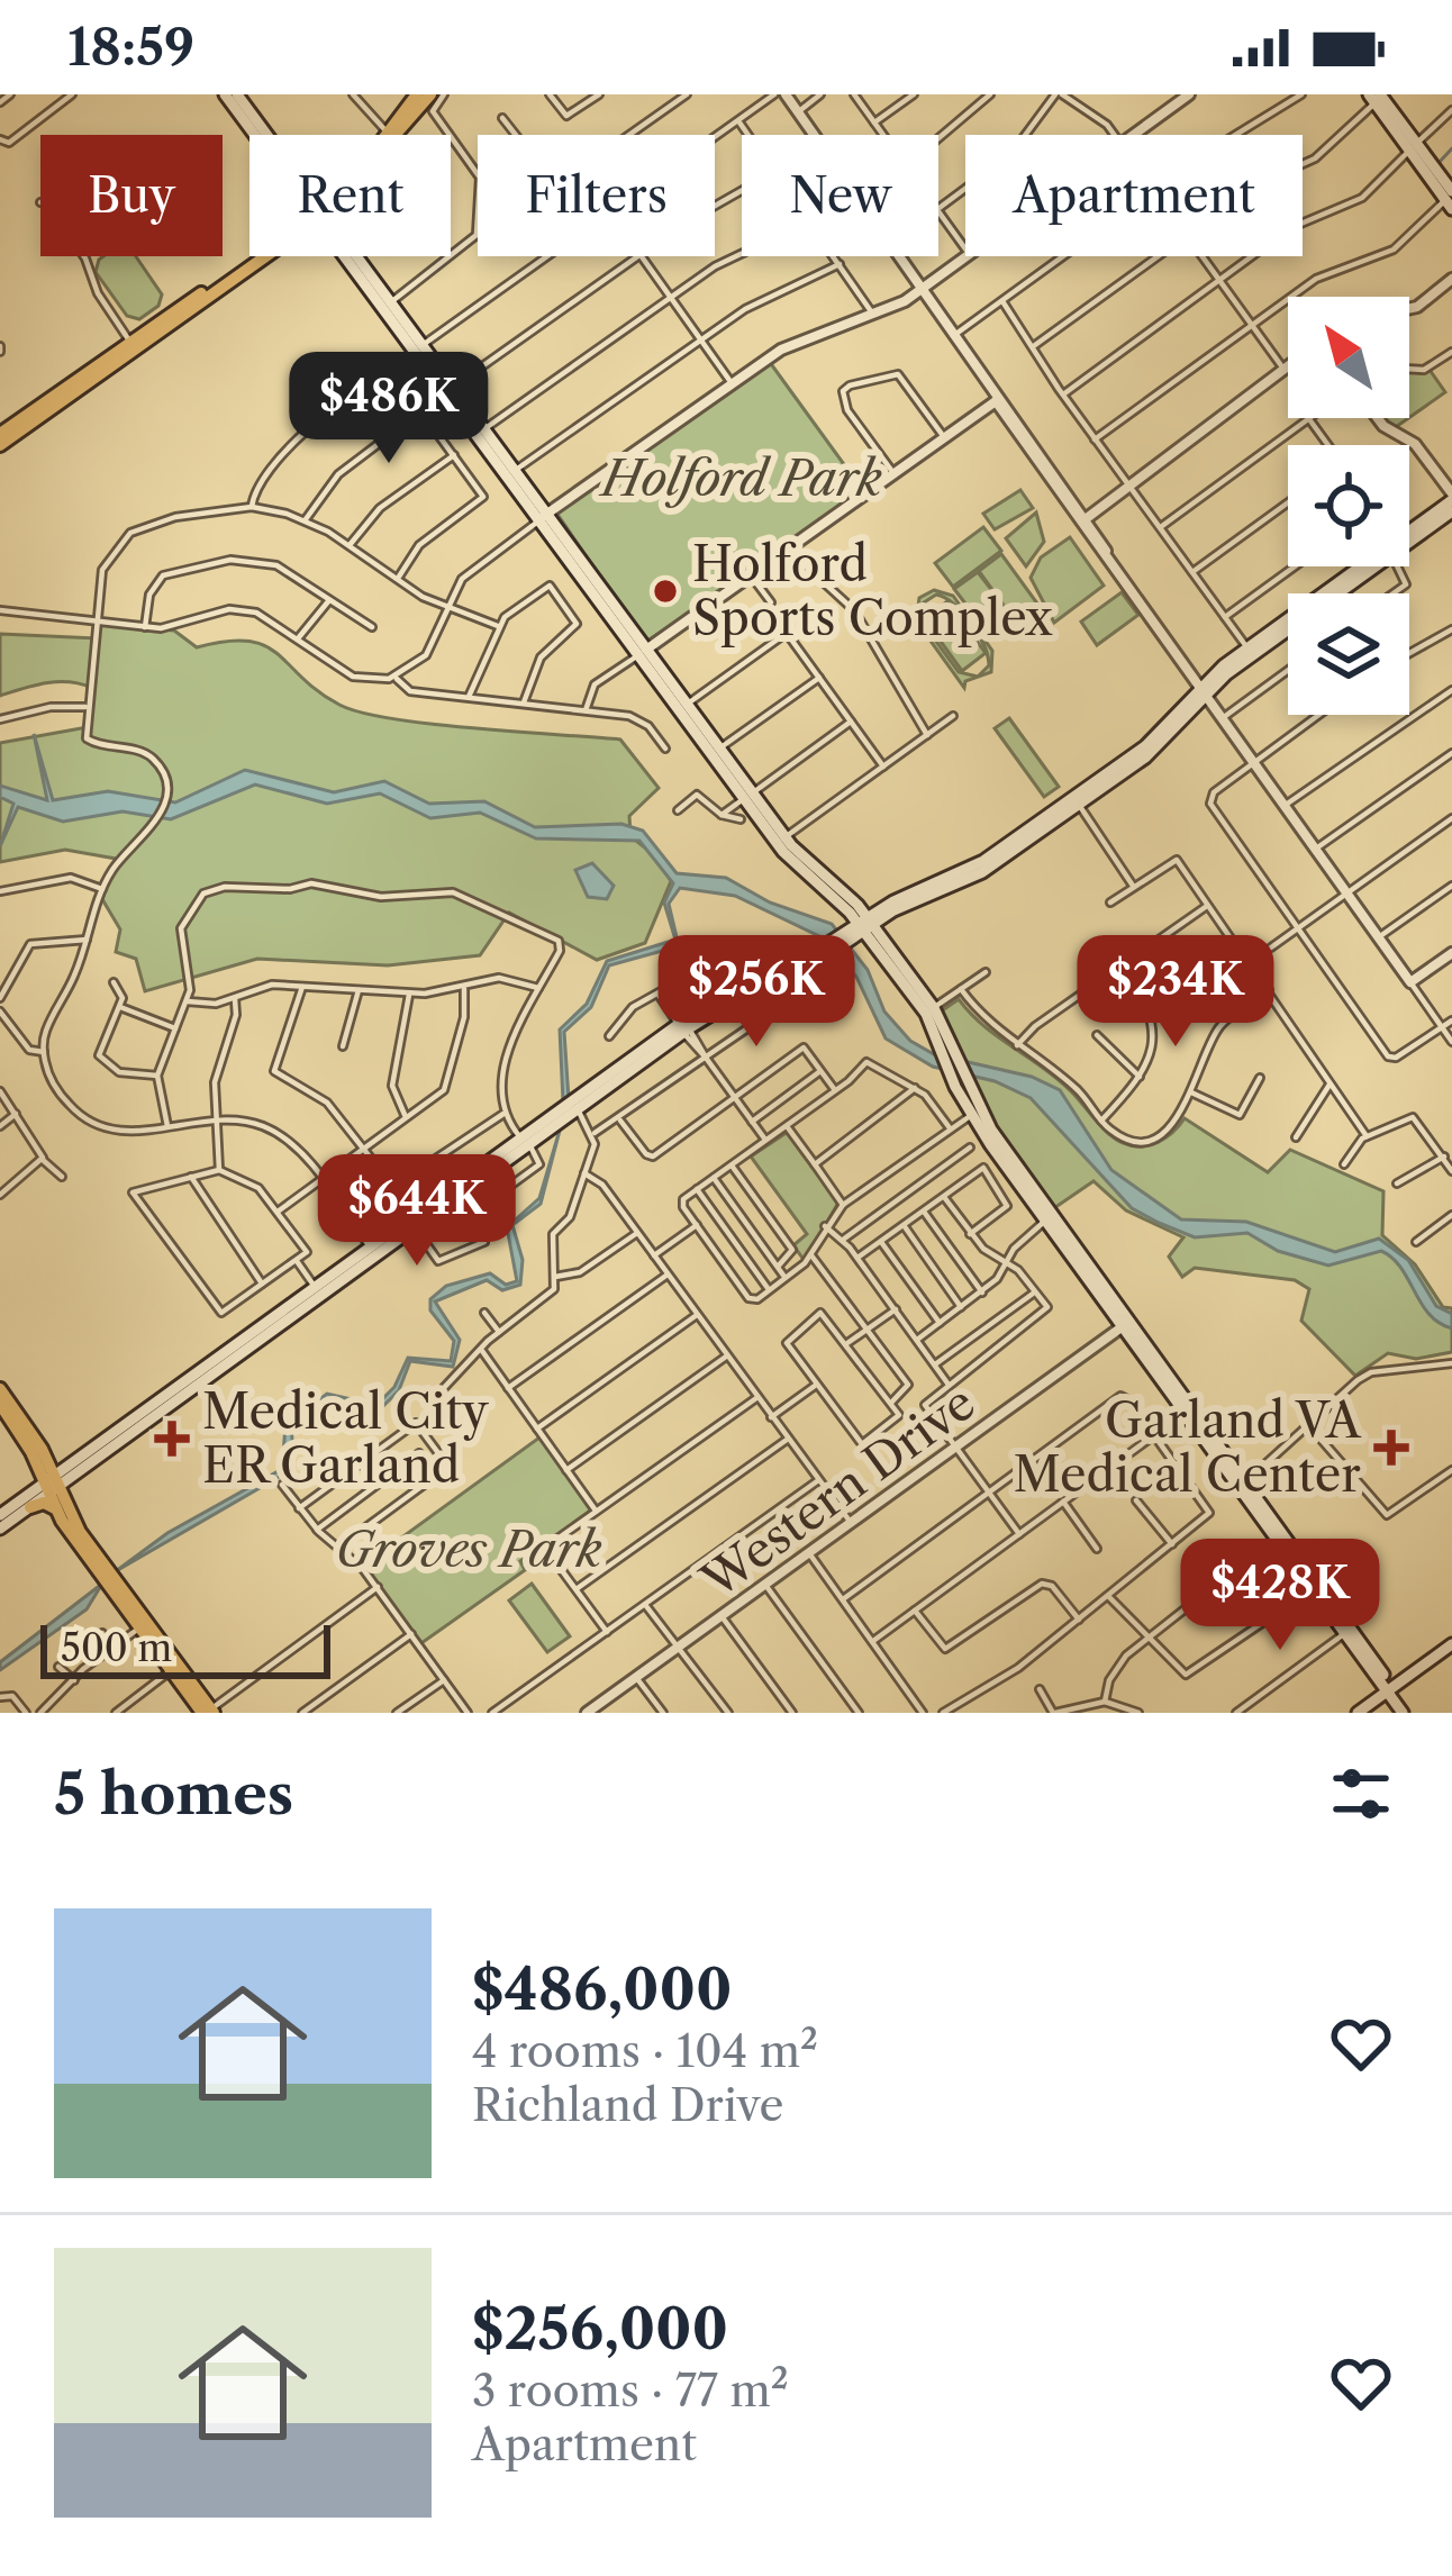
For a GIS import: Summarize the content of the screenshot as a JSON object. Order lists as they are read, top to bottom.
{
  "streets": {
    "street": ["Western Drive"]
  },
  "parks": ["Holford Park", "Groves Park"],
  "places": {
    "other": ["Holford Sports Complex"],
    "health": ["Medical City ER Garland", "Garland VA Medical Center"]
  },
  "scale_bar": "500 m",
  "north": "top left",
  "page": {
    "status": "18:59",
    "chip": [
      "Buy",
      "Rent",
      "Filters",
      "New",
      "Apartment"
    ],
    "price": [
      "$486K",
      "$256K",
      "$234K",
      "$644K",
      "$428K"
    ],
    "scale": "500 m",
    "heading": "5 homes",
    "list": [
      {
        "name": "$486,000",
        "note": "4 rooms · 104 m² · Richland Drive"
      },
      {
        "name": "$256,000",
        "note": "3 rooms · 77 m² · Apartment"
      }
    ]
  }
}
